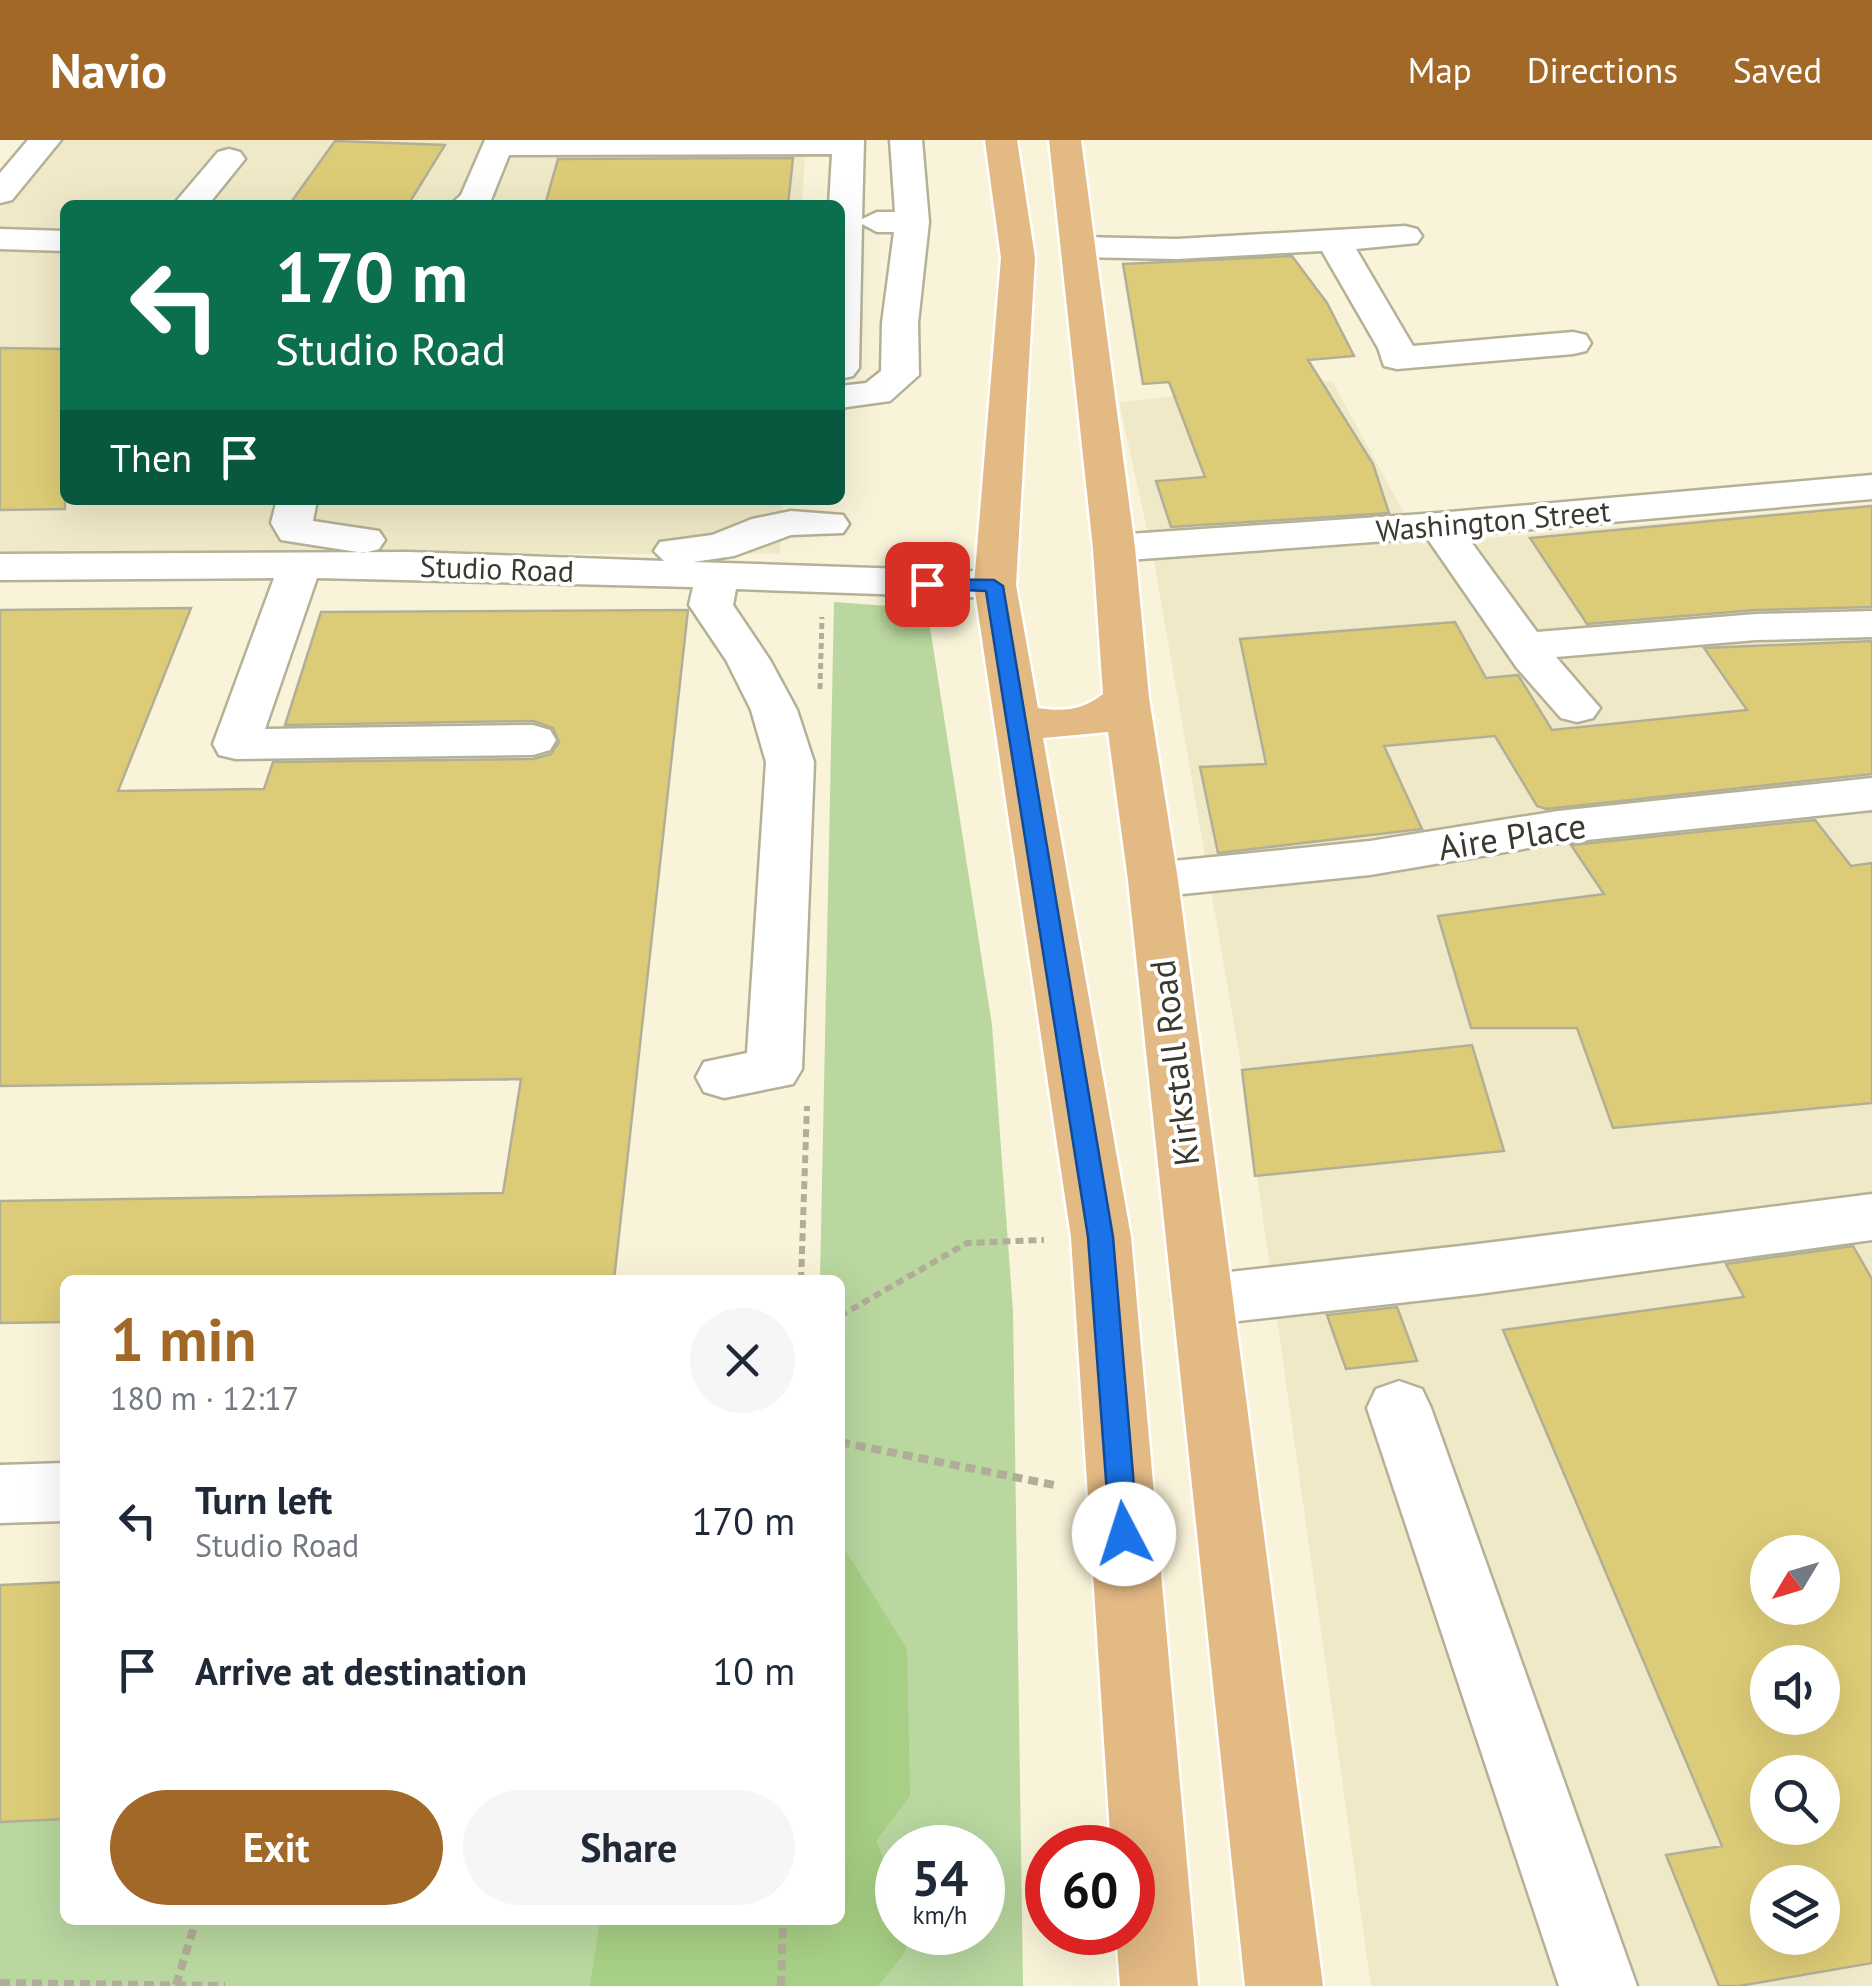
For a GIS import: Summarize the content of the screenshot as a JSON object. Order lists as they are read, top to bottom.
{
  "streets": {
    "main road": ["Kirkstall Road"],
    "street": ["Washington Street", "Studio Road", "Aire Place"]
  },
  "crossings": [
    ["Washington Street", "Kirkstall Road"],
    ["Studio Road", "Kirkstall Road"],
    ["Aire Place", "Kirkstall Road"]
  ],
  "north": "bottom left",
  "page": {
    "header": "Navio",
    "nav": ["Map", "Directions", "Saved"],
    "turn": ["170 m", "Studio Road"],
    "then": "Then",
    "heading": ["1 min", "180 m · 12:17"],
    "list": [
      {
        "name": "Turn left",
        "note": "Studio Road",
        "value": "170 m"
      },
      {
        "name": "Arrive at destination",
        "value": "10 m"
      }
    ],
    "buttons": ["Exit", "Share"],
    "speed": "54 km/h",
    "limit": "60"
  }
}
